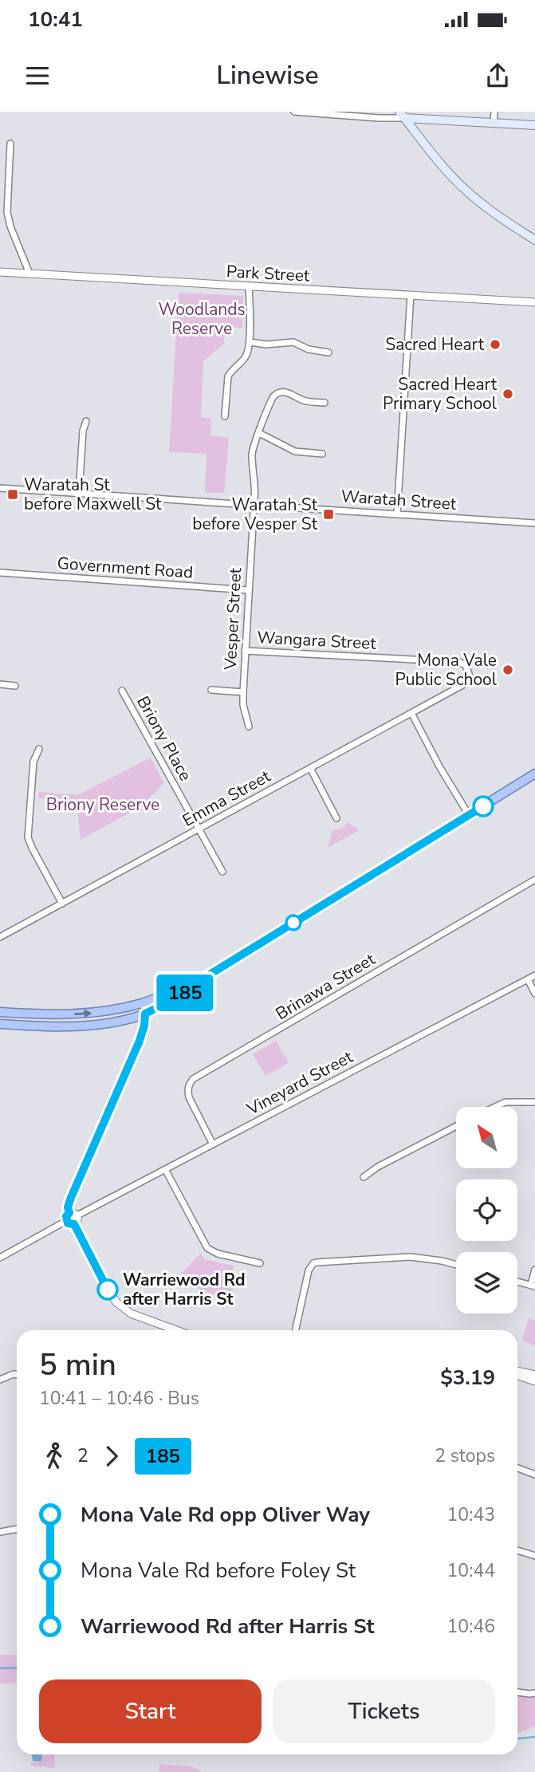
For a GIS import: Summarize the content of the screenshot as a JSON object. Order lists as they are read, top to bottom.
{
  "streets": {
    "street": [
      "Park Street",
      "Waratah Street",
      "Government Road",
      "Vesper Street",
      "Wangara Street",
      "Briony Place",
      "Emma Street",
      "Brinawa Street",
      "Vineyard Street"
    ]
  },
  "crossings": [
    ["Waratah Street", "Vesper Street"],
    ["Government Road", "Vesper Street"],
    ["Vesper Street", "Wangara Street"],
    ["Wangara Street", "Emma Street"],
    ["Briony Place", "Emma Street"],
    ["Brinawa Street", "Vineyard Street"]
  ],
  "parks": ["Woodlands Reserve", "Briony Reserve"],
  "places": {
    "other": [
      "Sacred Heart",
      "Sacred Heart Primary School",
      "Mona Vale Public School",
      "Warriewood Rd after Harris St"
    ],
    "transit": ["Waratah St before Maxwell St", "Waratah St before Vesper St"]
  },
  "lines": ["bus line 185"],
  "north": "top left",
  "page": {
    "status": "10:41",
    "header": "Linewise",
    "on_map": "185",
    "heading": ["5 min", "10:41 – 10:46 · Bus", "$3.19"],
    "legs": ["2", "185", "2 stops"],
    "list": [
      {
        "name": "Mona Vale Rd opp Oliver Way",
        "value": "10:43"
      },
      {
        "name": "Mona Vale Rd before Foley St",
        "value": "10:44"
      },
      {
        "name": "Warriewood Rd after Harris St",
        "value": "10:46"
      }
    ],
    "buttons": ["Start", "Tickets"]
  }
}
